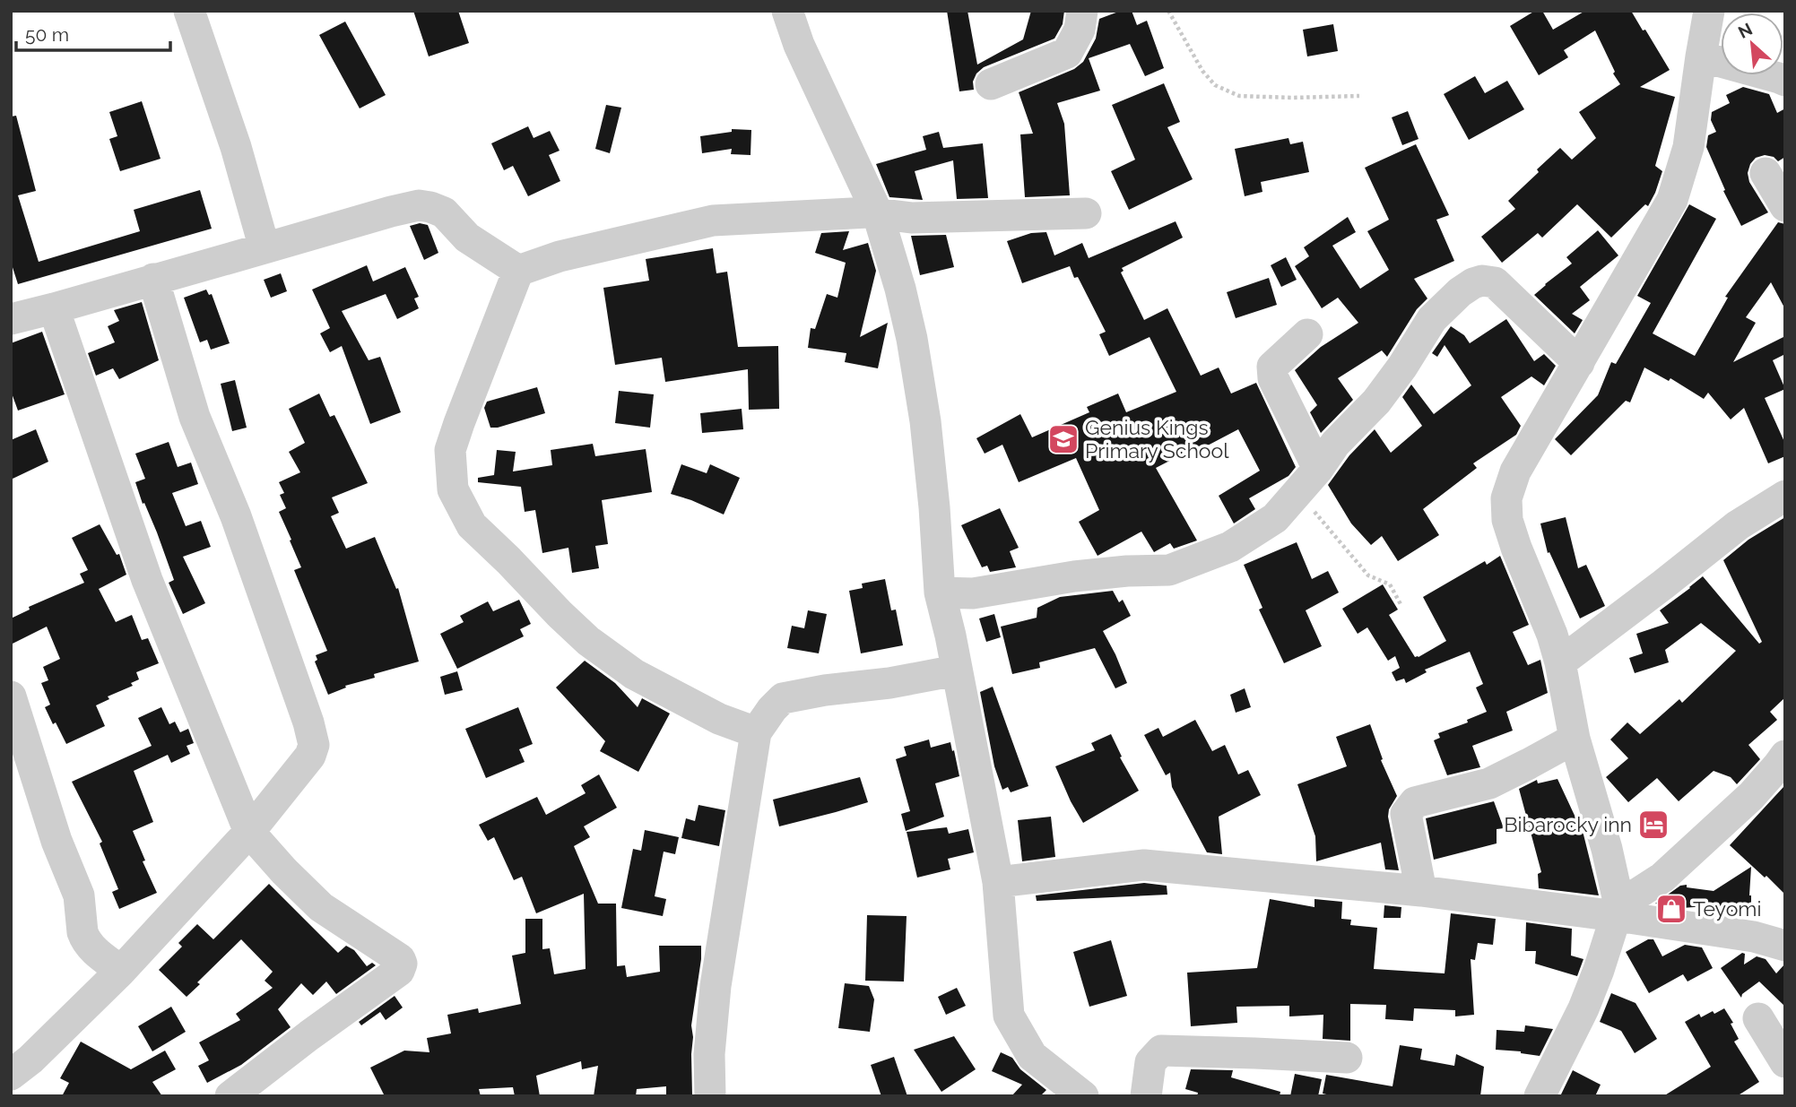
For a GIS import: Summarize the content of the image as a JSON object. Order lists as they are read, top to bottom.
{
  "places": {
    "school or university": ["Genius Kings Primary School"],
    "hotel": ["Bibarocky inn"],
    "shop": ["Teyomi"]
  },
  "scale_bar": "50 m",
  "north": "top left"
}
